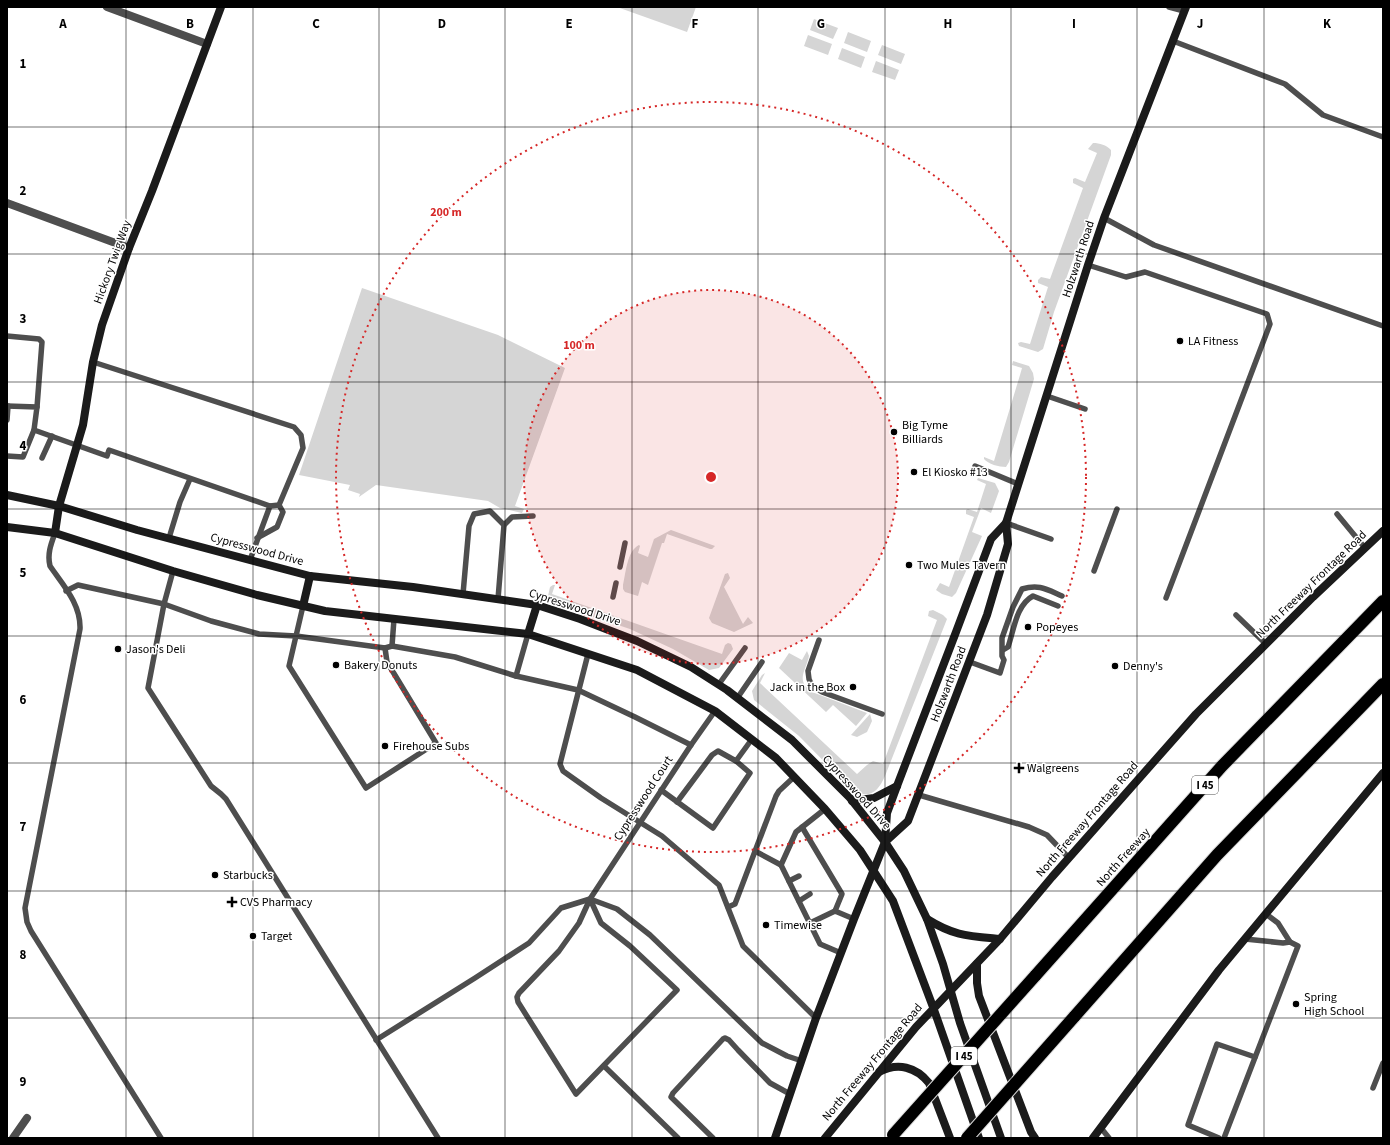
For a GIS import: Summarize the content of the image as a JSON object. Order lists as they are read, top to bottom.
{
  "streets": {
    "highway": ["I 45", "North Freeway"],
    "main road": [
      "Holzwarth Road",
      "Hickory Twig Way",
      "Cypresswood Drive",
      "North Freeway Frontage Road"
    ],
    "lane": ["Cypresswood Court"]
  },
  "crossings": [
    ["Holzwarth Road", "Cypresswood Drive"],
    ["Hickory Twig Way", "Cypresswood Drive"],
    ["Cypresswood Drive", "North Freeway Frontage Road"]
  ],
  "places": {
    "other": [
      "LA Fitness",
      "Big Tyme Billiards",
      "El Kiosko #13",
      "Two Mules Tavern",
      "Popeyes",
      "Jason's Deli",
      "Bakery Donuts",
      "Denny's",
      "Jack in the Box",
      "Firehouse Subs",
      "Starbucks",
      "Timewise",
      "Target",
      "Spring High School"
    ],
    "health": ["Walgreens", "CVS Pharmacy"]
  },
  "grid": {
    "columns": [
      "A",
      "B",
      "C",
      "D",
      "E",
      "F",
      "G",
      "H",
      "I",
      "J",
      "K"
    ],
    "rows": [
      "1",
      "2",
      "3",
      "4",
      "5",
      "6",
      "7",
      "8",
      "9"
    ]
  },
  "rings": ["200 m", "100 m"]
}
